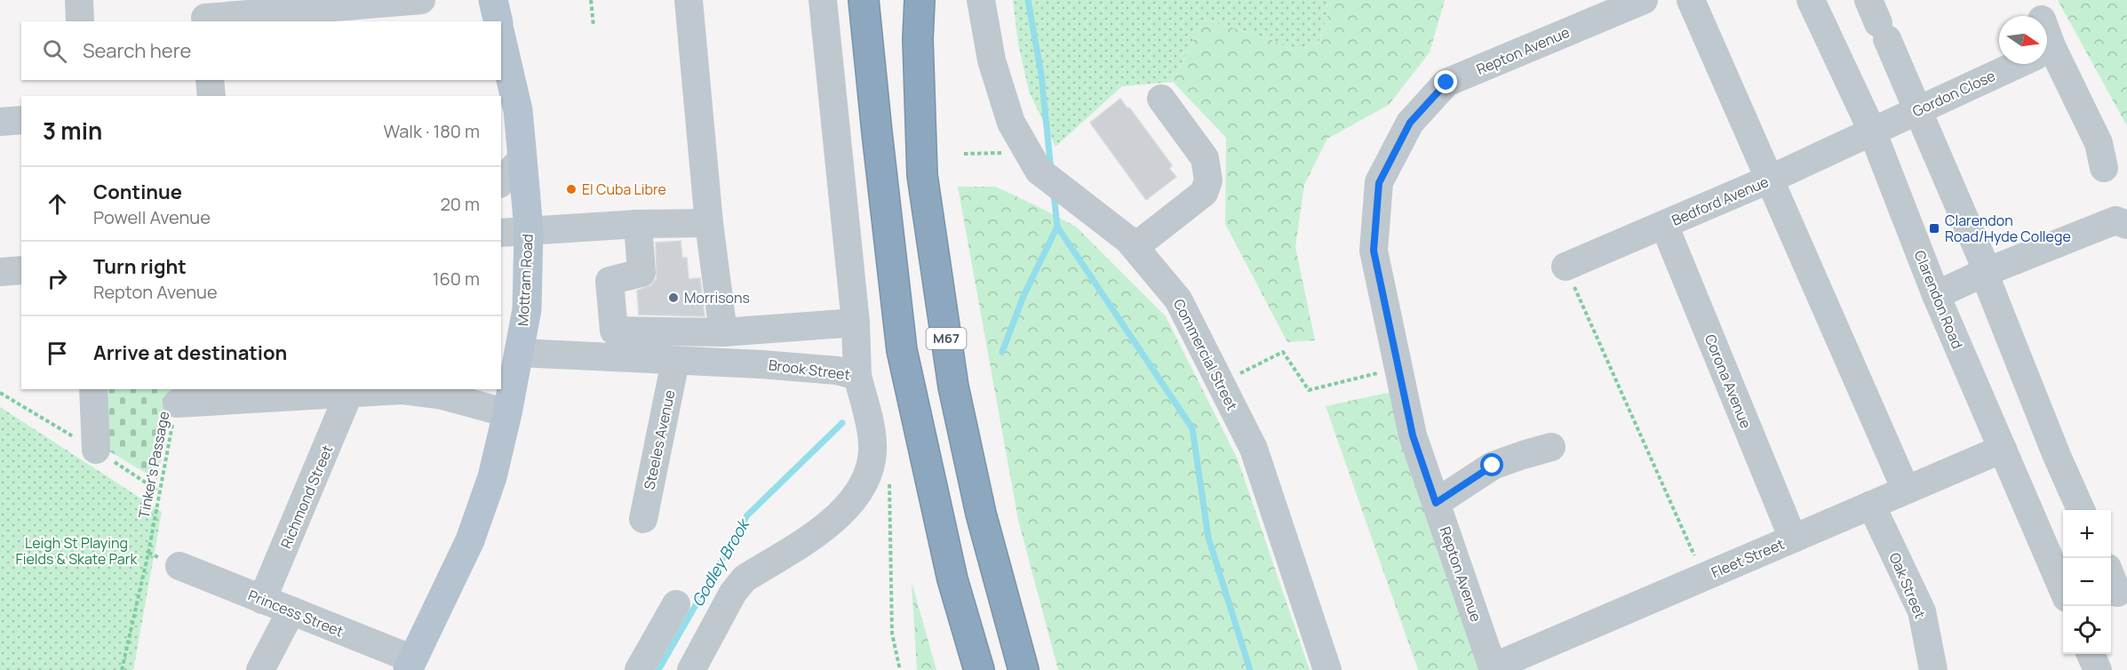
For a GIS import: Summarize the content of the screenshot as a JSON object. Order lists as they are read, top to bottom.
{
  "streets": {
    "highway": ["M67"],
    "main road": ["Mottram Road"],
    "street": [
      "Repton Avenue",
      "Gordon Close",
      "Bedford Avenue",
      "Clarendon Road",
      "Commercial Street",
      "Brook Street",
      "Corona Avenue",
      "Steeles Avenue",
      "Richmond Street",
      "Fleet Street",
      "Oak Street",
      "Princess Street"
    ],
    "path": ["Tinker's Passage"]
  },
  "crossings": [
    ["Repton Avenue", "Fleet Street"],
    ["Gordon Close", "Bedford Avenue"],
    ["Gordon Close", "Clarendon Road"],
    ["Bedford Avenue", "Clarendon Road"],
    ["Bedford Avenue", "Corona Avenue"],
    ["Mottram Road", "Brook Street"],
    ["Mottram Road", "Princess Street"],
    ["Clarendon Road", "Fleet Street"],
    ["Brook Street", "Steeles Avenue"],
    ["Corona Avenue", "Fleet Street"],
    ["Richmond Street", "Princess Street"],
    ["Fleet Street", "Oak Street"]
  ],
  "water": ["Godley Brook"],
  "parks": ["Leigh St Playing Fields & Skate Park"],
  "places": {
    "other": ["El Cuba Libre", "Morrisons"],
    "transit": ["Clarendon Road/Hyde College"]
  },
  "north": "right",
  "page": {
    "search": "Search here",
    "heading": ["3 min", "Walk · 180 m"],
    "list": [
      ["Continue", "Powell Avenue", "20 m"],
      ["Turn right", "Repton Avenue", "160 m"],
      "Arrive at destination"
    ],
    "map_buttons": ["+", "−"]
  }
}
